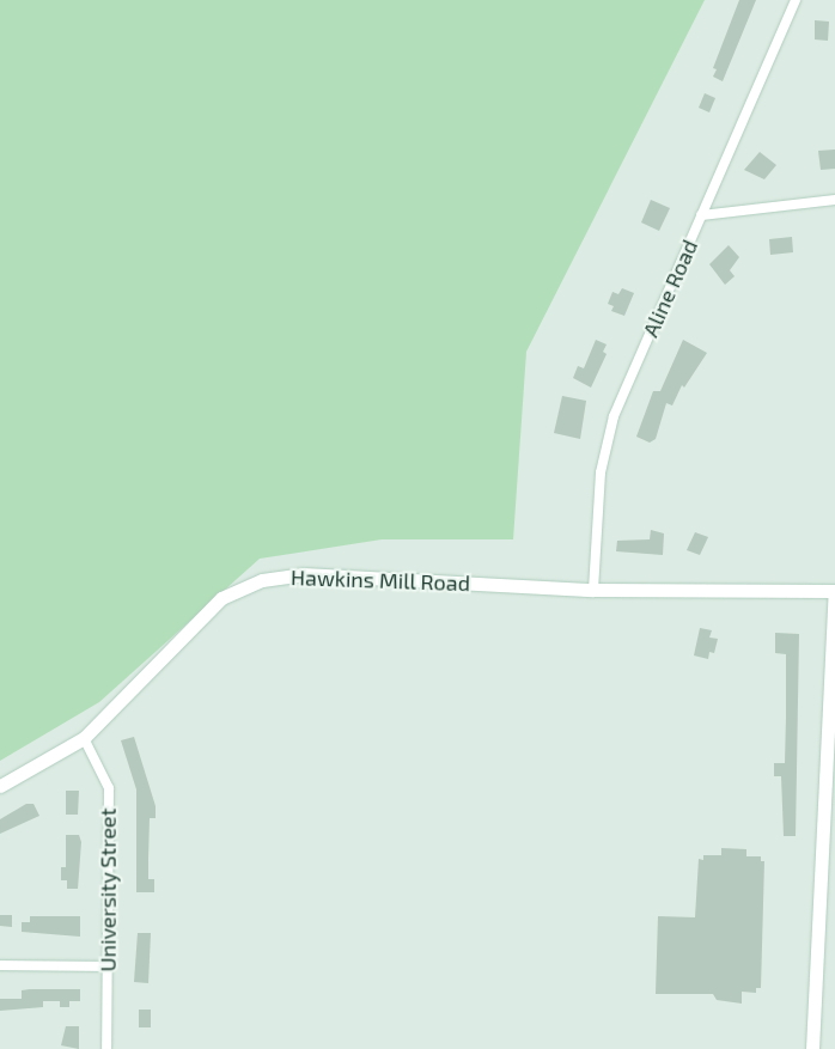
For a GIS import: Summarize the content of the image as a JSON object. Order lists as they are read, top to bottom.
{
  "streets": {
    "street": ["Aline Road", "Hawkins Mill Road", "University Street"]
  },
  "crossings": [
    ["Aline Road", "Hawkins Mill Road"],
    ["Hawkins Mill Road", "University Street"]
  ]
}
